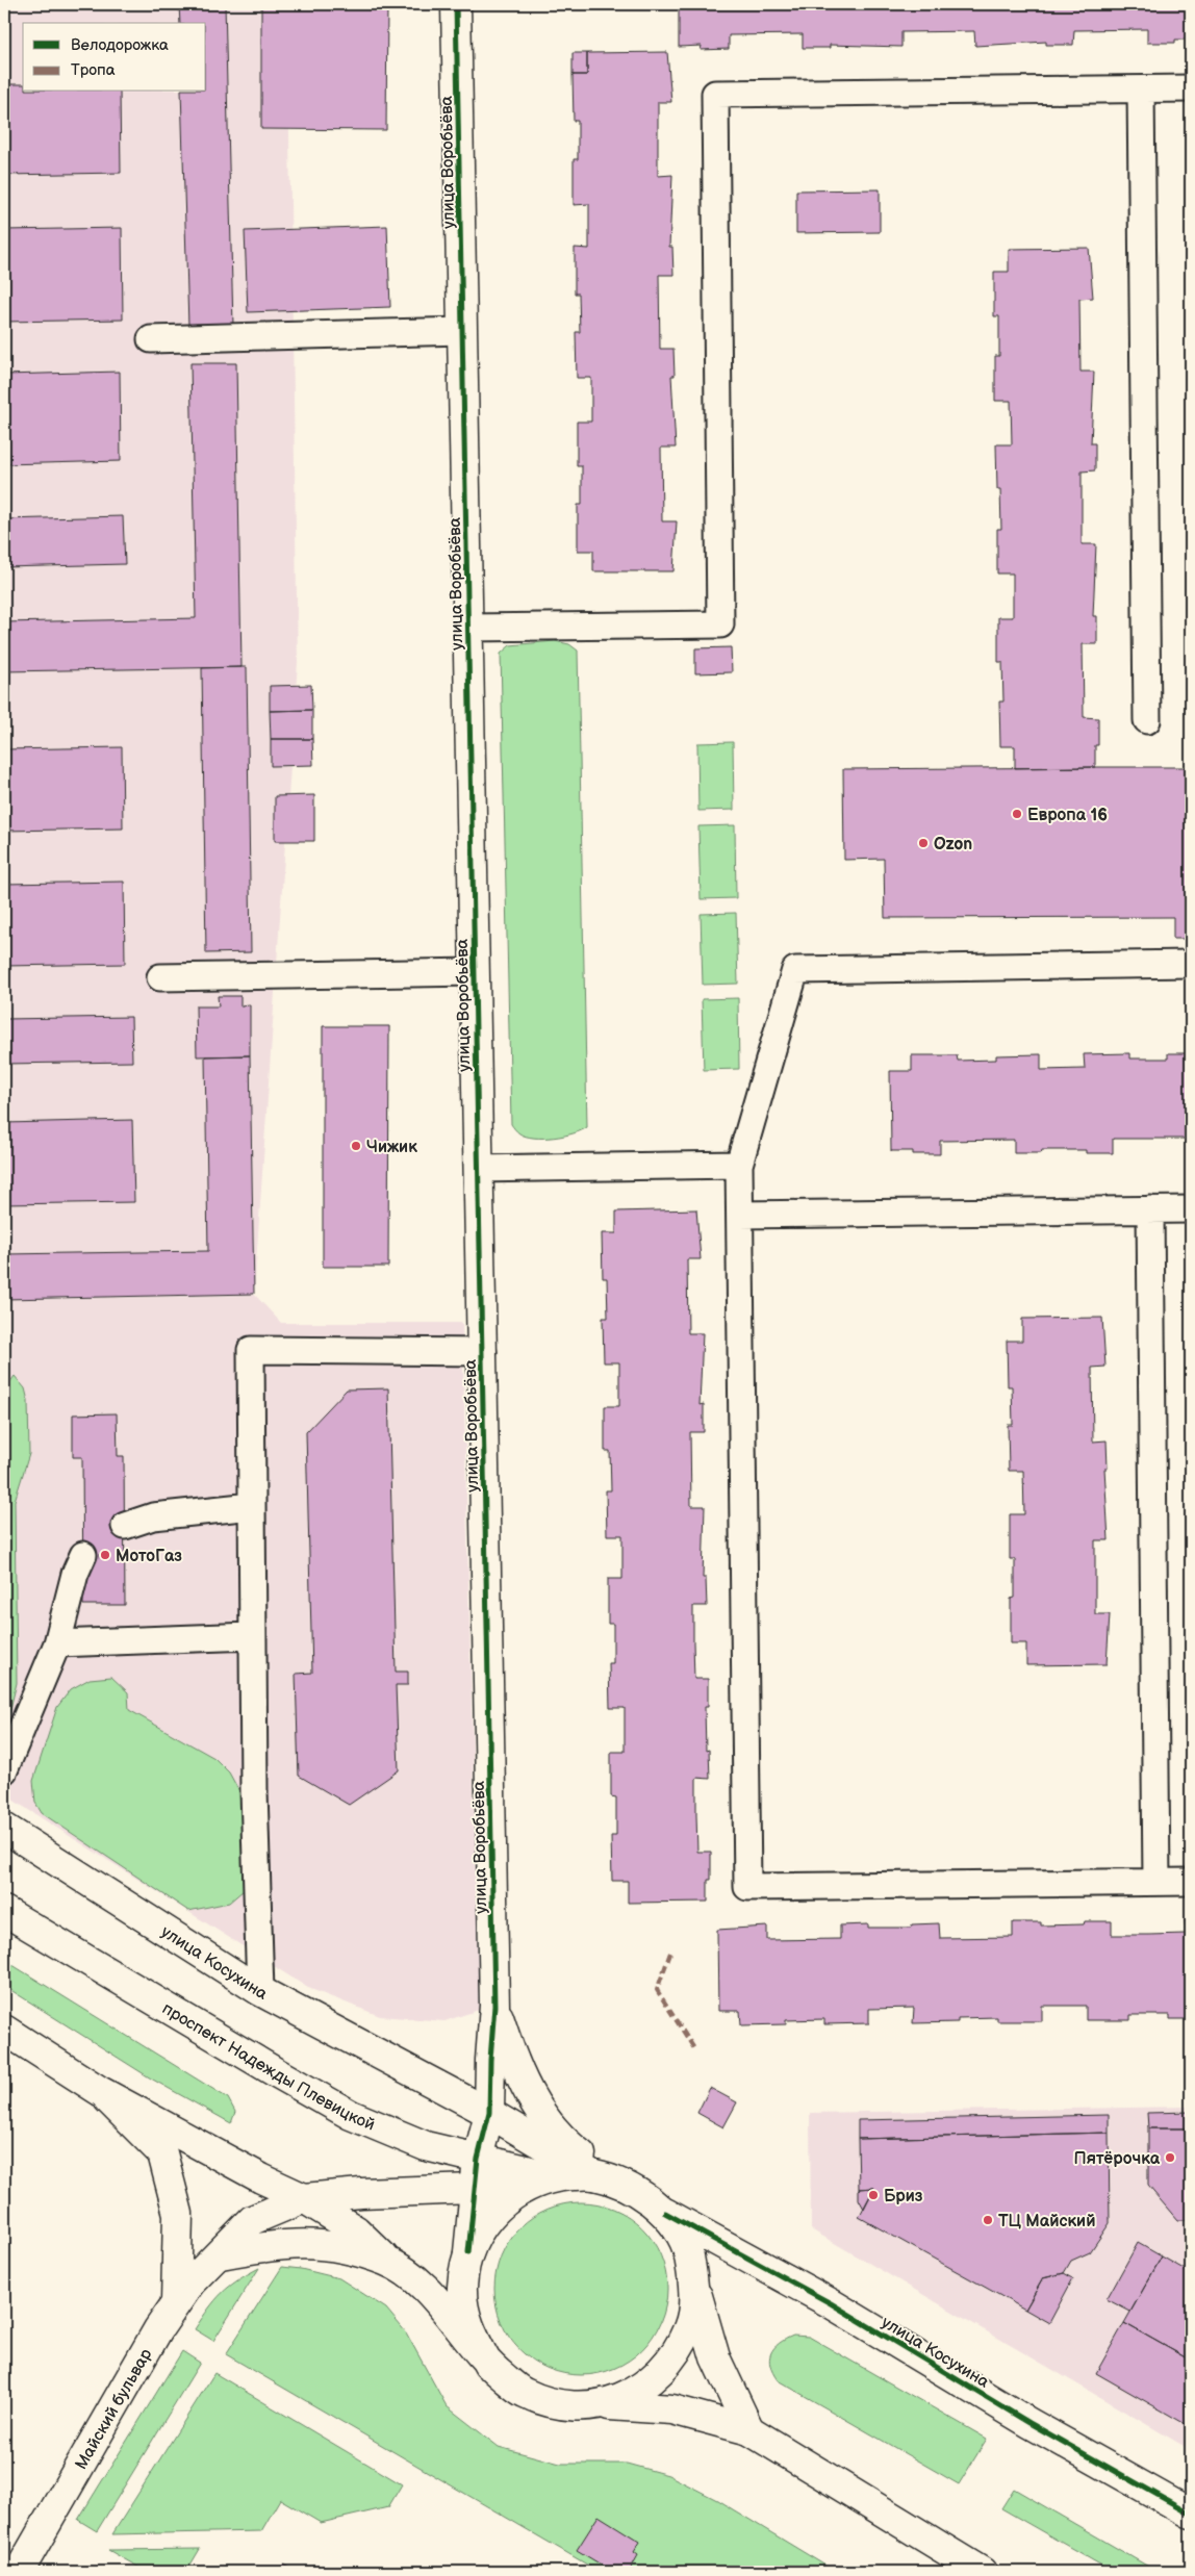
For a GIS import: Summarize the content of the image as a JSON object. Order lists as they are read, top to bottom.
{
  "streets": {
    "street": [
      "улица Воробьёва",
      "улица Косухина",
      "проспект Надежды Плевицкой",
      "Майский бульвар"
    ]
  },
  "places": [
    "Европа 16",
    "Ozon",
    "Чижик",
    "МотоГаз",
    "Пятёрочка",
    "Бриз",
    "ТЦ Майский"
  ],
  "legend": ["Велодорожка", "Тропа"]
}
